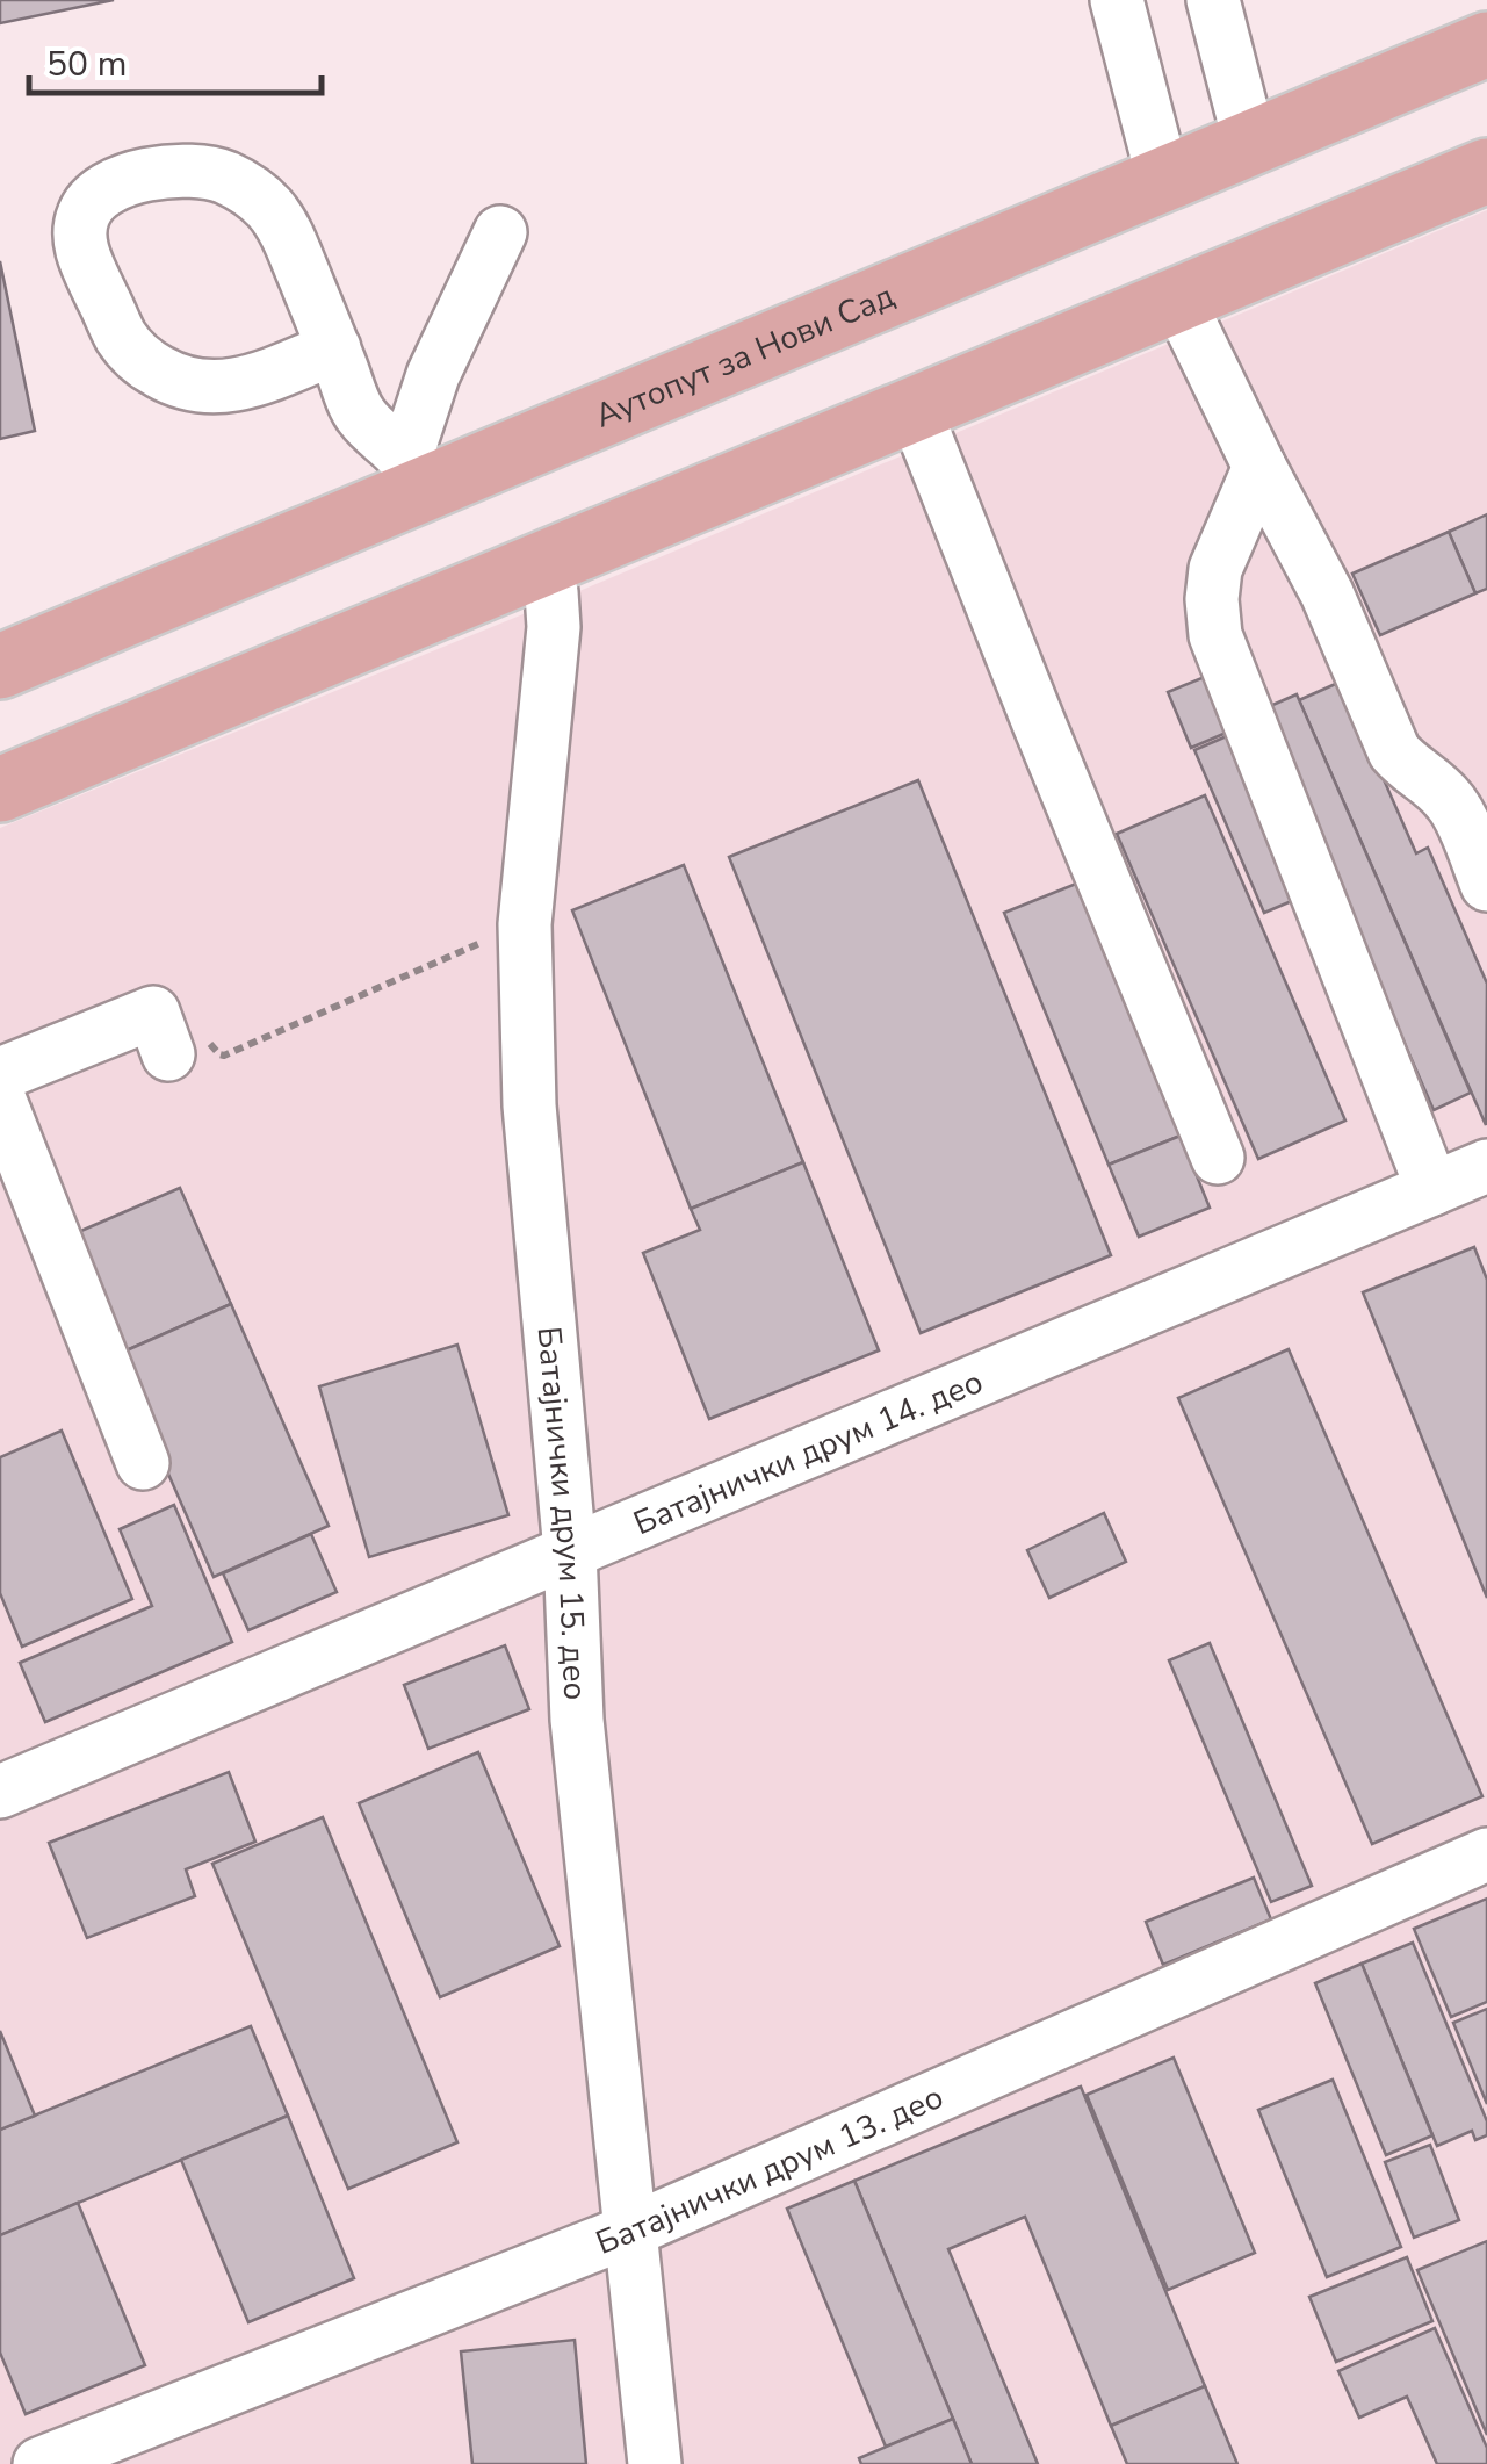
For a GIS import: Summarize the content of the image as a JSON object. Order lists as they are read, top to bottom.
{
  "streets": {
    "main road": ["Аутопут за Нови Сад"],
    "street": ["Батајнички друм 14. део", "Батајнички друм 15. део", "Батајнички друм 13. део"]
  },
  "crossings": [
    ["Батајнички друм 14. део", "Батајнички друм 15. део"],
    ["Батајнички друм 15. део", "Батајнички друм 13. део"]
  ],
  "scale_bar": "50 m"
}
